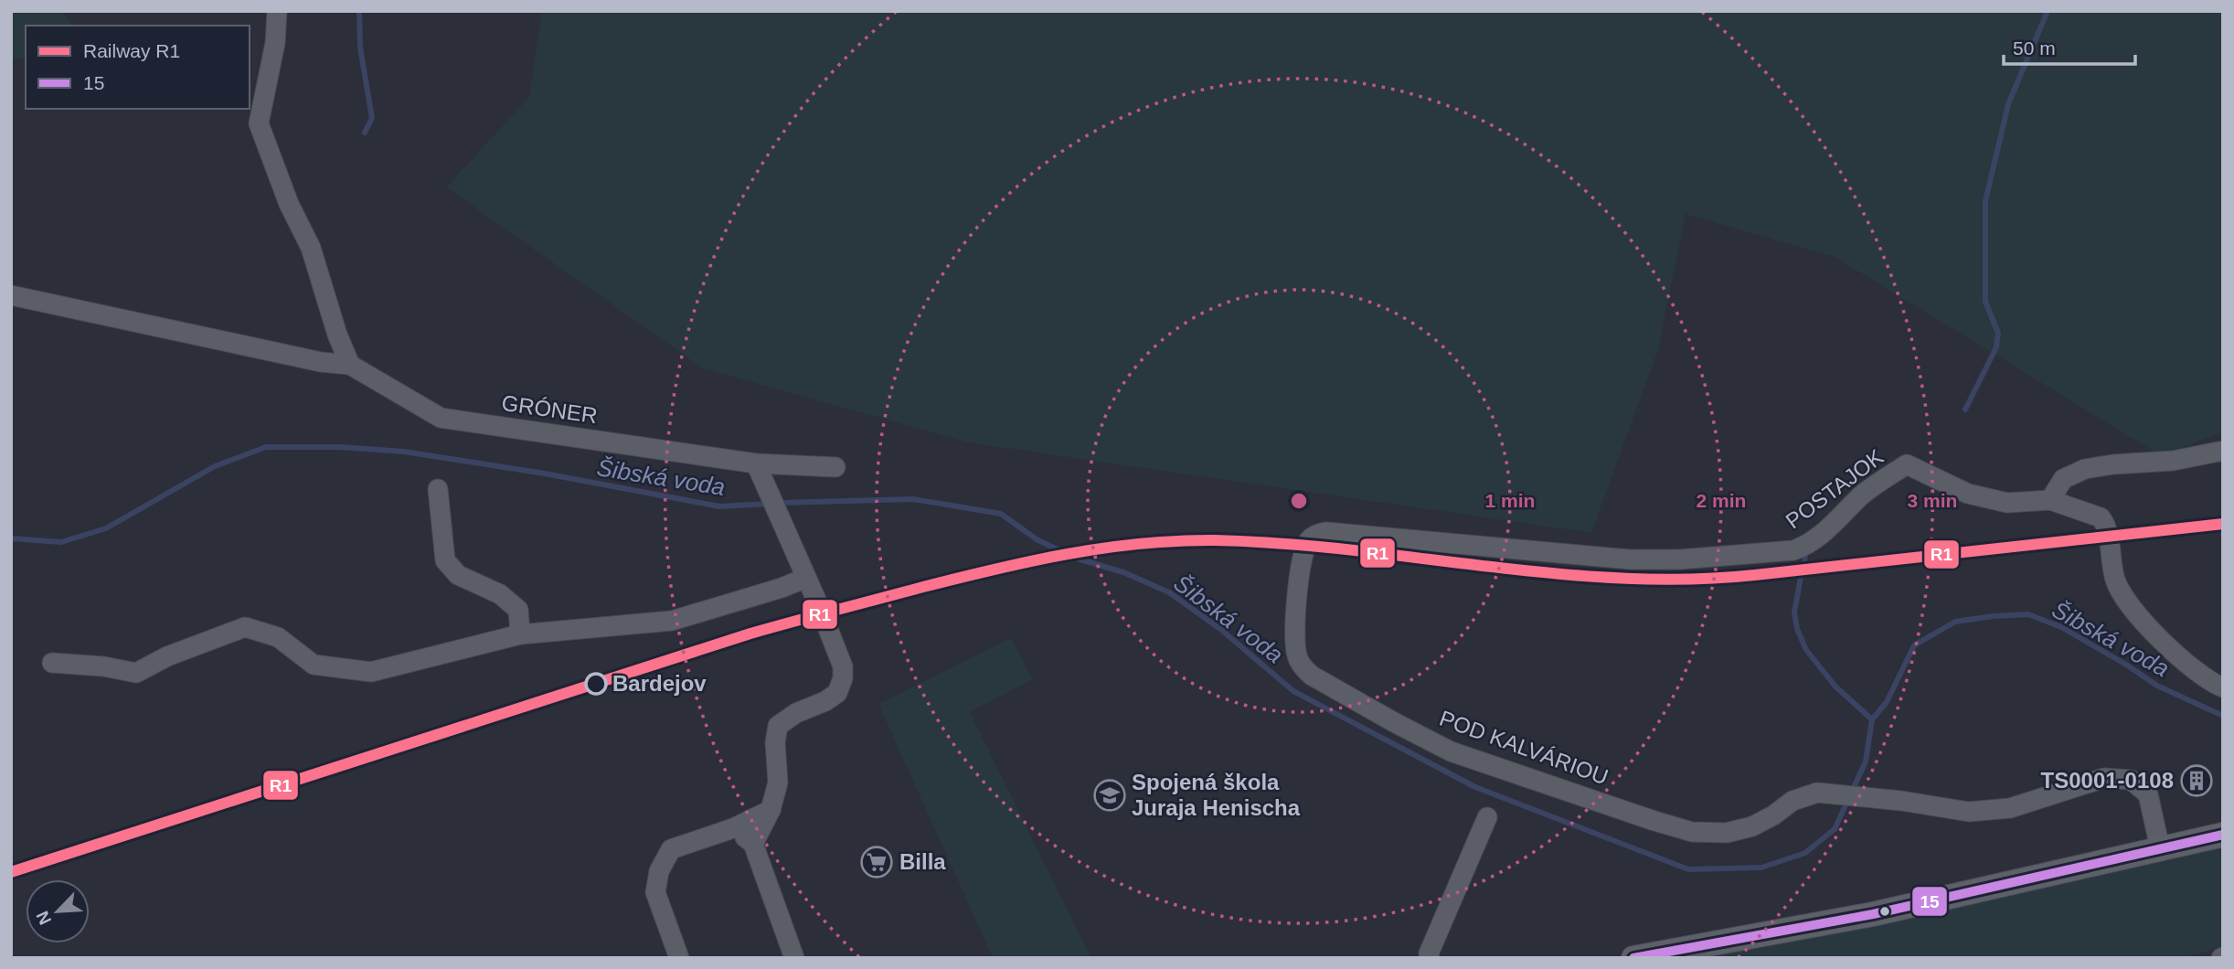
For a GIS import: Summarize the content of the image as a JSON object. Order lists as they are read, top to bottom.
{
  "streets": {
    "street": ["GRÓNER", "POSTAJOK", "POD KALVÁRIOU"]
  },
  "crossings": [
    ["POSTAJOK", "POD KALVÁRIOU"]
  ],
  "water": ["Šibská voda"],
  "places": {
    "other": ["Bardejov"],
    "building": ["TS0001-0108"],
    "school or university": ["Spojená škola Juraja Henischa"],
    "supermarket": ["Billa"]
  },
  "lines": ["rail line R1", "transit line 15"],
  "legend": ["Railway R1", "15"],
  "scale_bar": "50 m",
  "north": "bottom left",
  "rings": ["1 min", "2 min", "3 min"]
}
